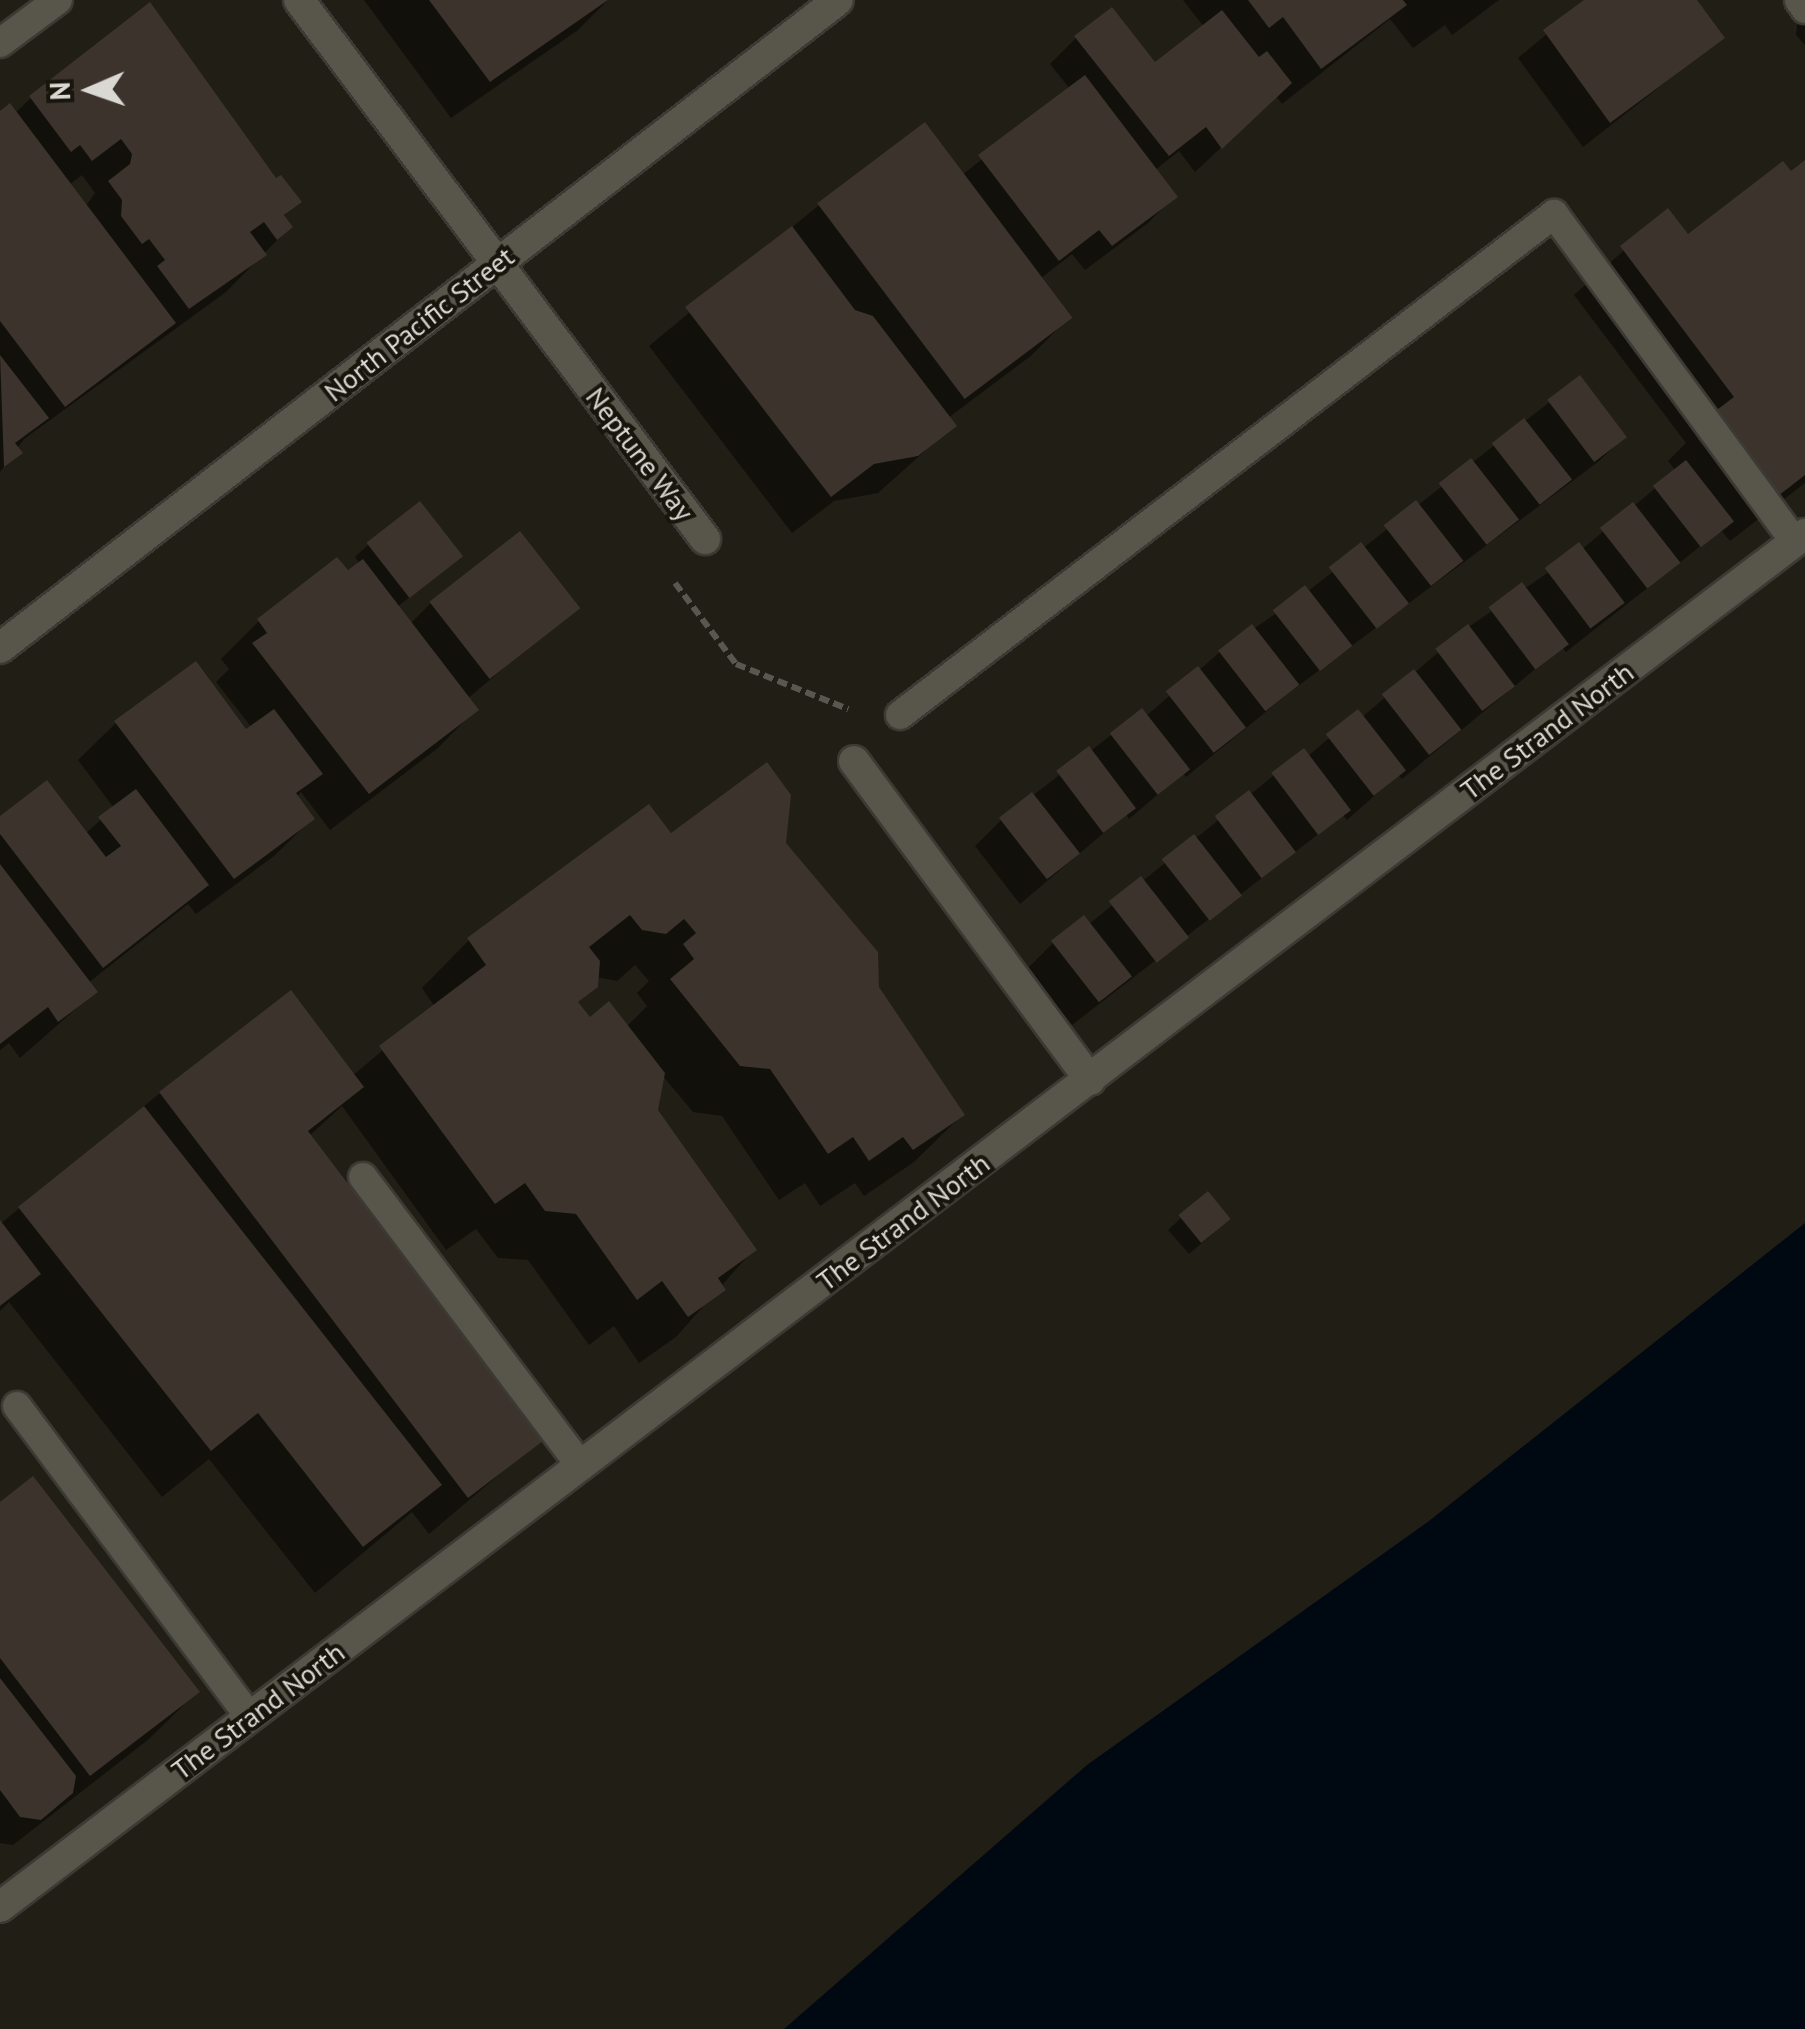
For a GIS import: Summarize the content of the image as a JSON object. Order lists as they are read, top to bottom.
{
  "streets": {
    "street": ["North Pacific Street", "Neptune Way", "The Strand North"]
  },
  "crossings": [
    ["North Pacific Street", "Neptune Way"]
  ],
  "north": "left"
}
